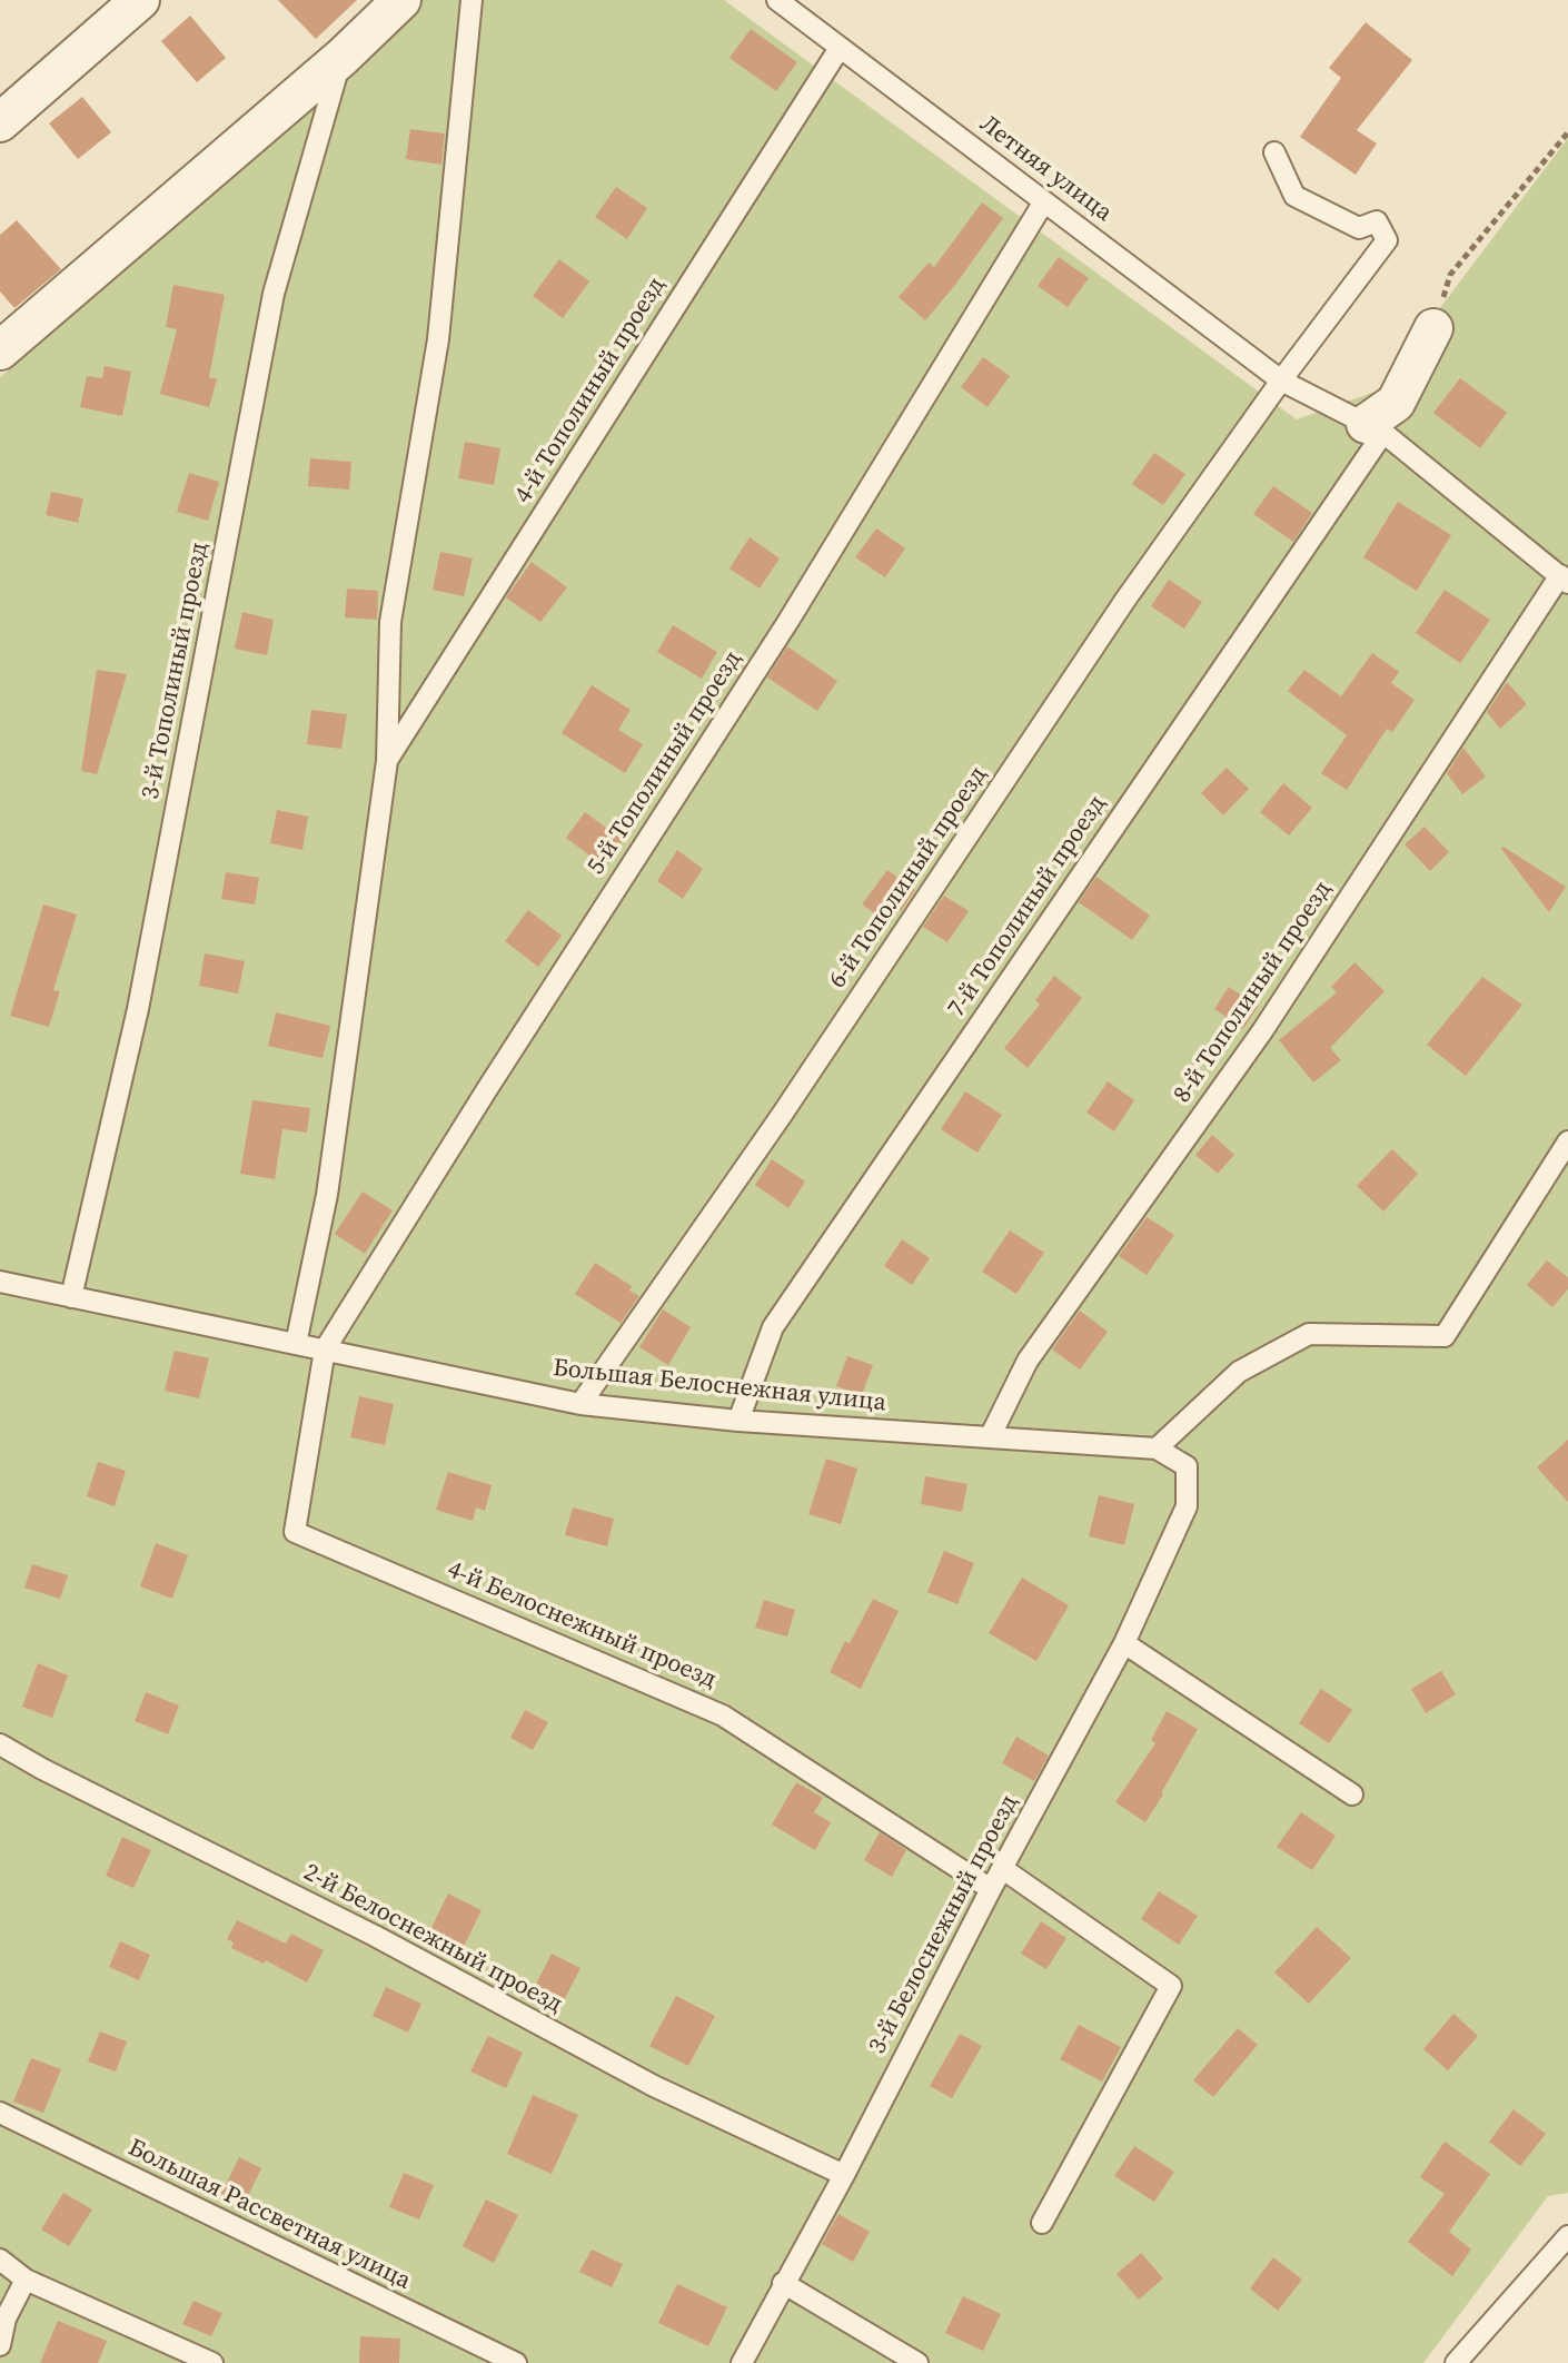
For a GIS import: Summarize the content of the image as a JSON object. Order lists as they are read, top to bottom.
{
  "streets": {
    "lane": [
      "Летняя улица",
      "4-й Тополиный проезд",
      "3-й Тополиный проезд",
      "5-й Тополиный проезд",
      "6-й Тополиный проезд",
      "7-й Тополиный проезд",
      "8-й Тополиный проезд",
      "Большая Белоснежная улица",
      "4-й Белоснежный проезд",
      "3-й Белоснежный проезд",
      "2-й Белоснежный проезд",
      "Большая Рассветная улица"
    ]
  },
  "crossings": [
    ["Летняя улица", "4-й Тополиный проезд"],
    ["Летняя улица", "5-й Тополиный проезд"],
    ["Летняя улица", "6-й Тополиный проезд"],
    ["Летняя улица", "7-й Тополиный проезд"],
    ["Летняя улица", "8-й Тополиный проезд"],
    ["3-й Тополиный проезд", "Большая Белоснежная улица"],
    ["5-й Тополиный проезд", "Большая Белоснежная улица"],
    ["5-й Тополиный проезд", "4-й Белоснежный проезд"],
    ["6-й Тополиный проезд", "Большая Белоснежная улица"],
    ["7-й Тополиный проезд", "Большая Белоснежная улица"],
    ["8-й Тополиный проезд", "Большая Белоснежная улица"],
    ["Большая Белоснежная улица", "4-й Белоснежный проезд"],
    ["Большая Белоснежная улица", "3-й Белоснежный проезд"],
    ["4-й Белоснежный проезд", "3-й Белоснежный проезд"],
    ["3-й Белоснежный проезд", "2-й Белоснежный проезд"]
  ]
}
